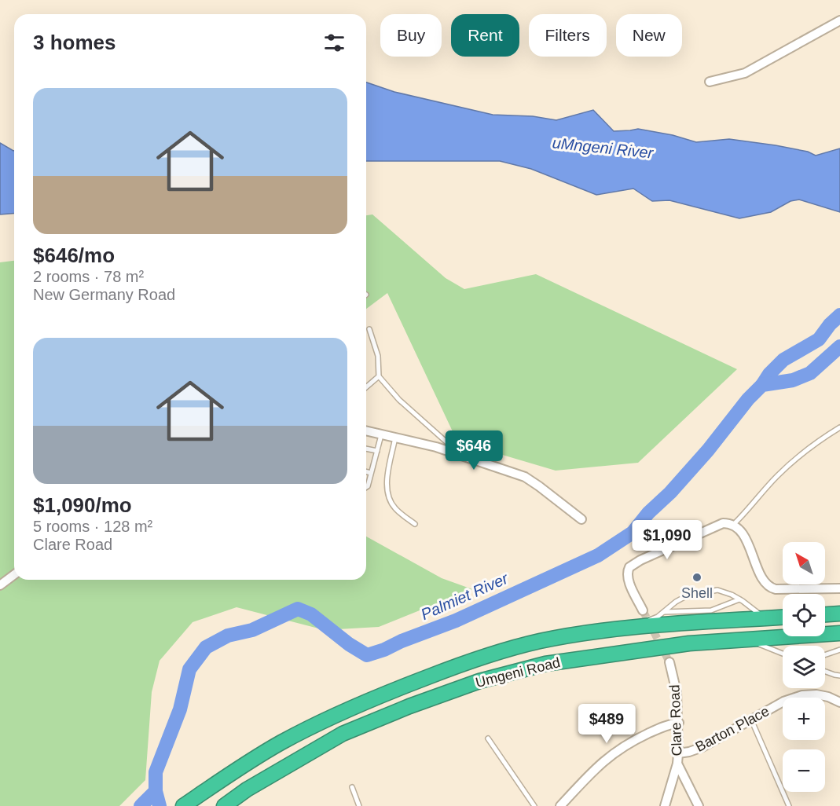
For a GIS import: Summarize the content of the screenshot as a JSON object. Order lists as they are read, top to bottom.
{
  "streets": {
    "highway": ["Umgeni Road"],
    "street": ["Clare Road", "Barton Place"]
  },
  "crossings": [
    ["Clare Road", "Barton Place"]
  ],
  "water": ["uMngeni River", "Palmiet River"],
  "places": ["Shell"],
  "north": "top left",
  "page": {
    "chip": [
      "Buy",
      "Rent",
      "Filters",
      "New"
    ],
    "heading": "3 homes",
    "list": [
      {
        "name": "$646/mo",
        "note": "2 rooms · 78 m² · New Germany Road"
      },
      {
        "name": "$1,090/mo",
        "note": "5 rooms · 128 m² · Clare Road"
      }
    ],
    "price": ["$646", "$1,090", "$489"],
    "map_buttons": ["+", "−"]
  }
}
